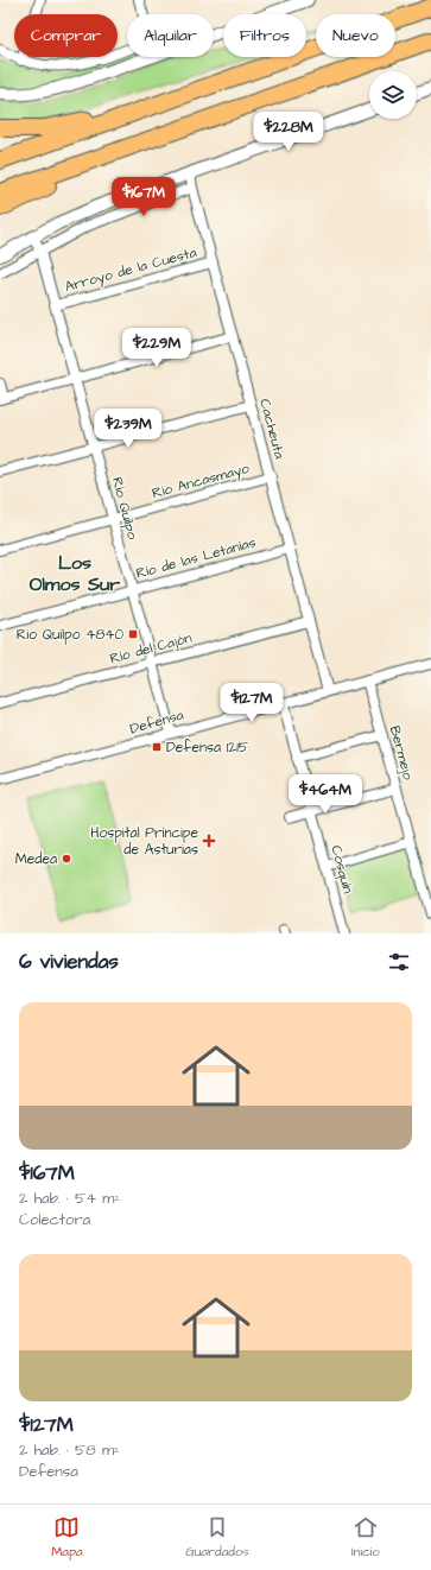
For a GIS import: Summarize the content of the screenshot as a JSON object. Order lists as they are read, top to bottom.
{
  "streets": {
    "street": [
      "Arroyo de la Cuesta",
      "Cacheuta",
      "Río Ancasmayo",
      "Río Quilpo",
      "Río de las Letanías",
      "Río del Cajón",
      "Defensa",
      "Bermejo",
      "Cosquín"
    ]
  },
  "crossings": [
    ["Arroyo de la Cuesta", "Cacheuta"],
    ["Arroyo de la Cuesta", "Río Quilpo"],
    ["Cacheuta", "Río Ancasmayo"],
    ["Cacheuta", "Río de las Letanías"],
    ["Cacheuta", "Río del Cajón"],
    ["Cacheuta", "Defensa"],
    ["Río Ancasmayo", "Río Quilpo"],
    ["Río Quilpo", "Río de las Letanías"],
    ["Río Quilpo", "Río del Cajón"],
    ["Río Quilpo", "Defensa"],
    ["Defensa", "Bermejo"],
    ["Defensa", "Cosquín"]
  ],
  "districts": ["Los Olmos Sur"],
  "places": {
    "transit": ["Rio Quilpo 4840", "Defensa 1215"],
    "health": ["Hospital Príncipe de Asturias"],
    "other": ["Medea"]
  },
  "page": {
    "chip": [
      "Comprar",
      "Alquilar",
      "Filtros",
      "Nuevo"
    ],
    "price": [
      "$228M",
      "$167M",
      "$229M",
      "$239M",
      "$127M",
      "$464M"
    ],
    "heading": "6 viviendas",
    "list": [
      {
        "name": "$167M",
        "note": "2 hab. · 54 m² · Colectora"
      },
      {
        "name": "$127M",
        "note": "2 hab. · 58 m² · Defensa"
      }
    ],
    "tabs": ["Mapa", "Guardados", "Inicio"]
  }
}
